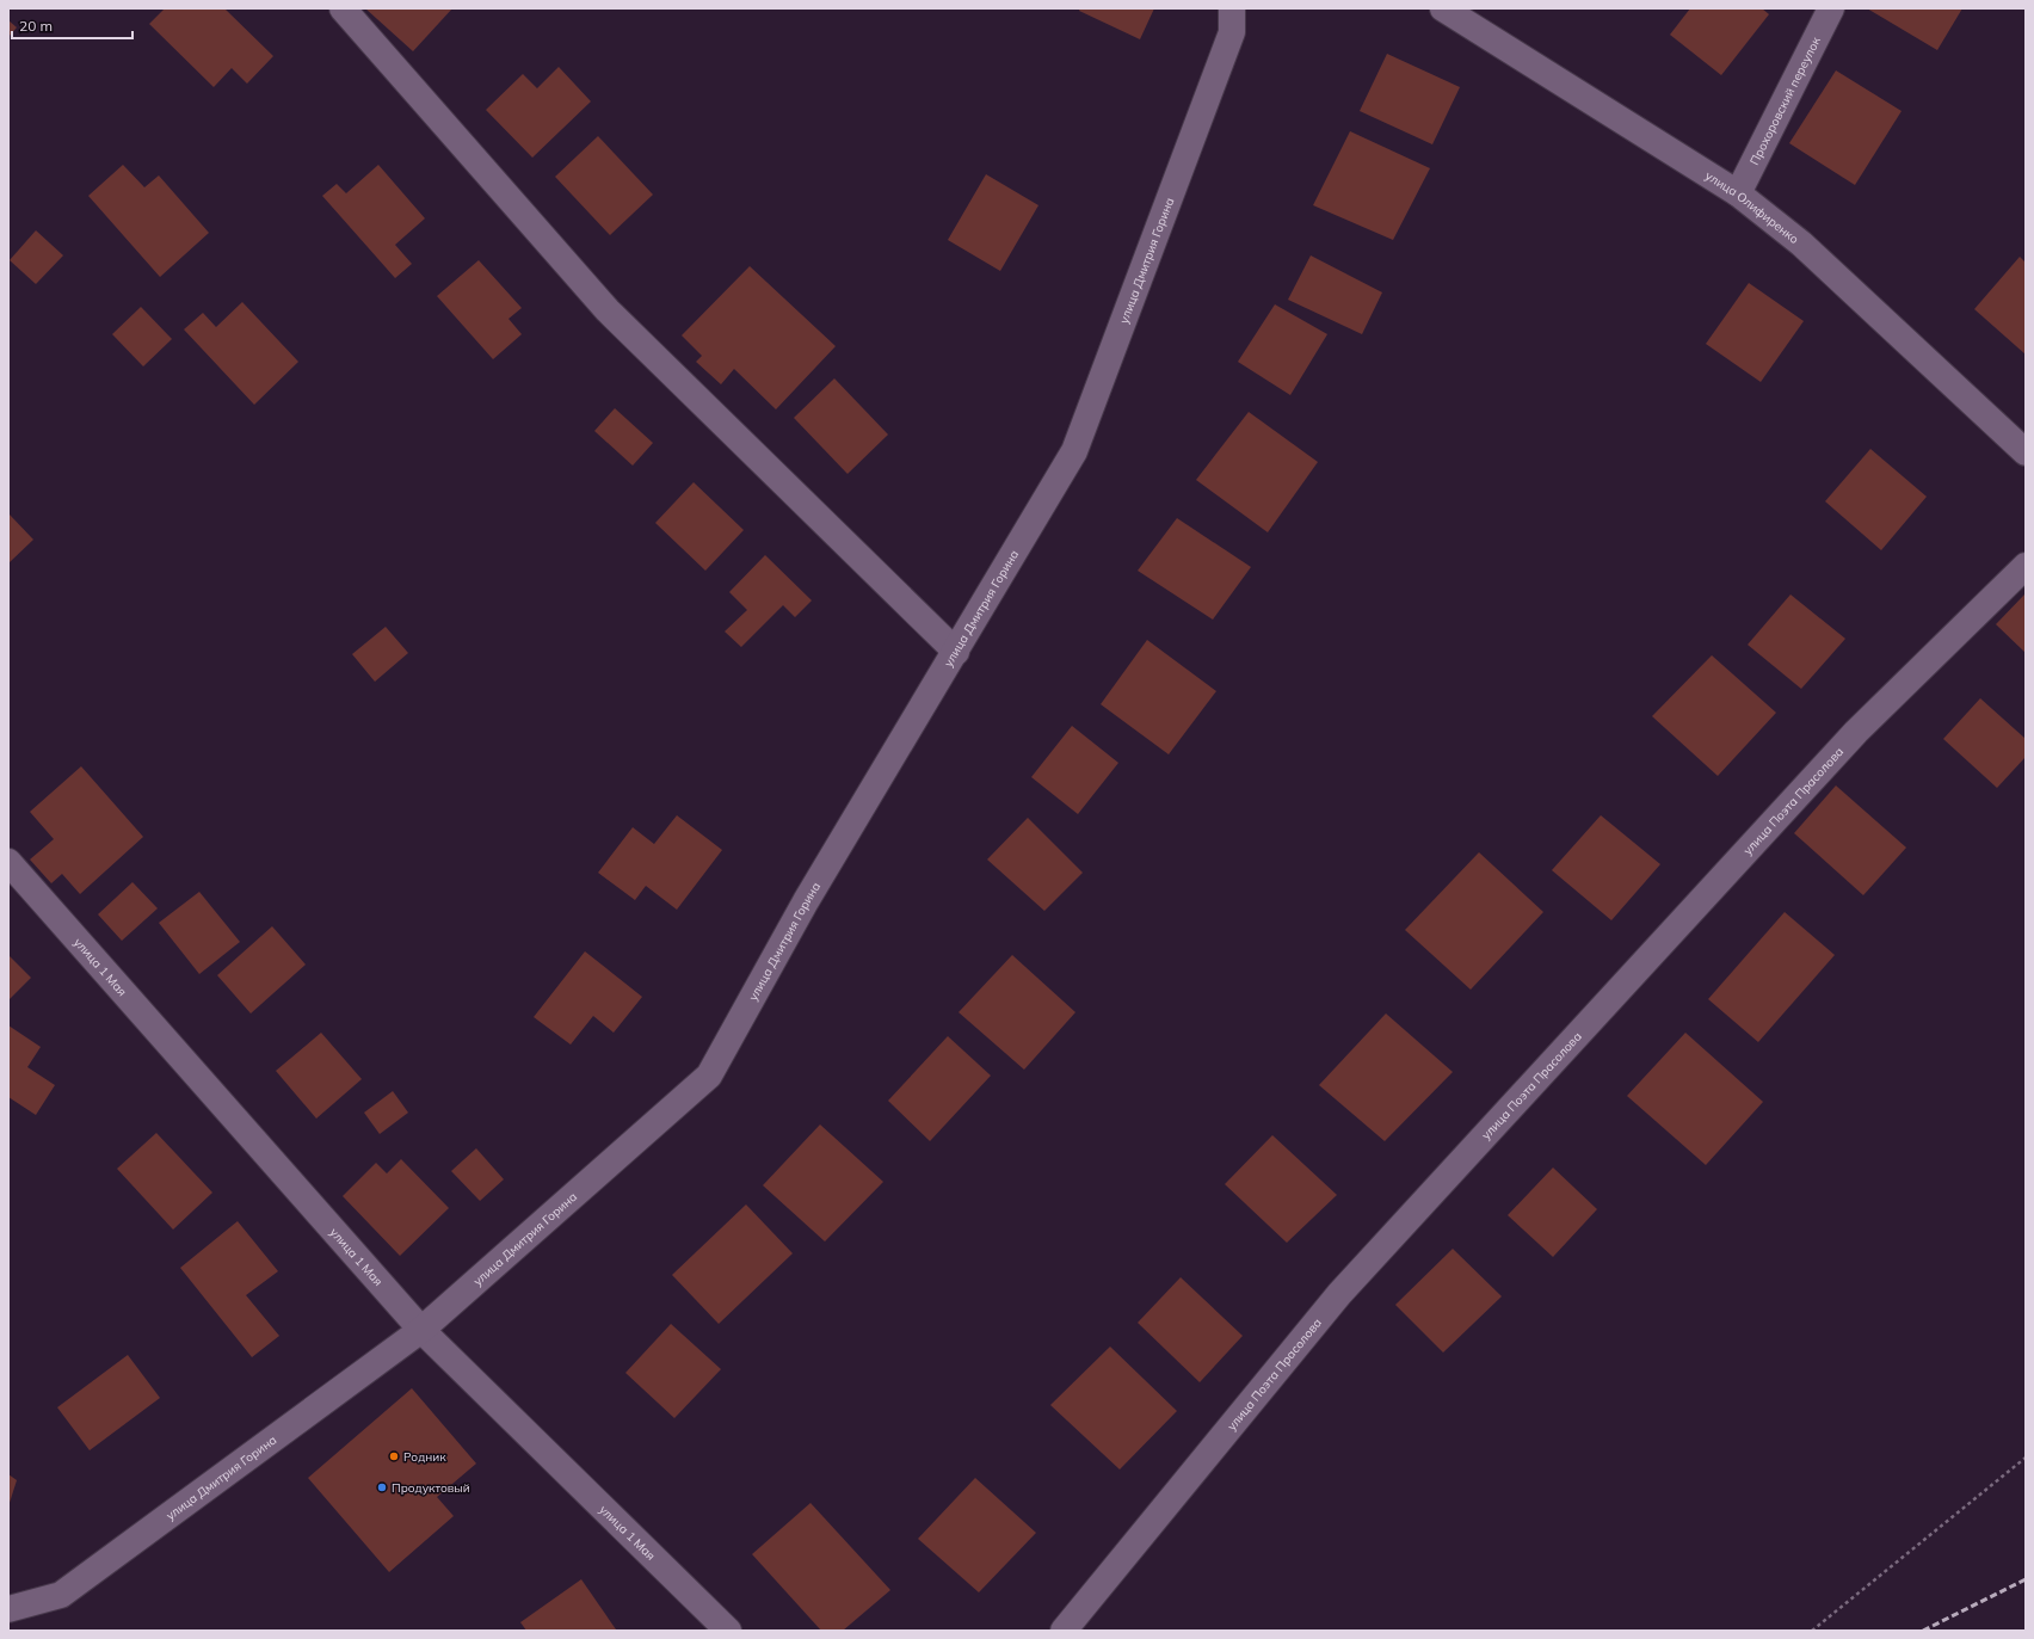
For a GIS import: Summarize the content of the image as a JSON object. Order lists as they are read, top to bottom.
{
  "streets": {
    "street": [
      "Прохоровский переулок",
      "улица Олифиренко",
      "улица Дмитрия Горина",
      "улица Поэта Прасолова",
      "улица 1 Мая"
    ]
  },
  "crossings": [
    ["Прохоровский переулок", "улица Олифиренко"],
    ["улица Дмитрия Горина", "улица 1 Мая"]
  ],
  "places": ["Родник", "Продуктовый"],
  "scale_bar": "20 m"
}
